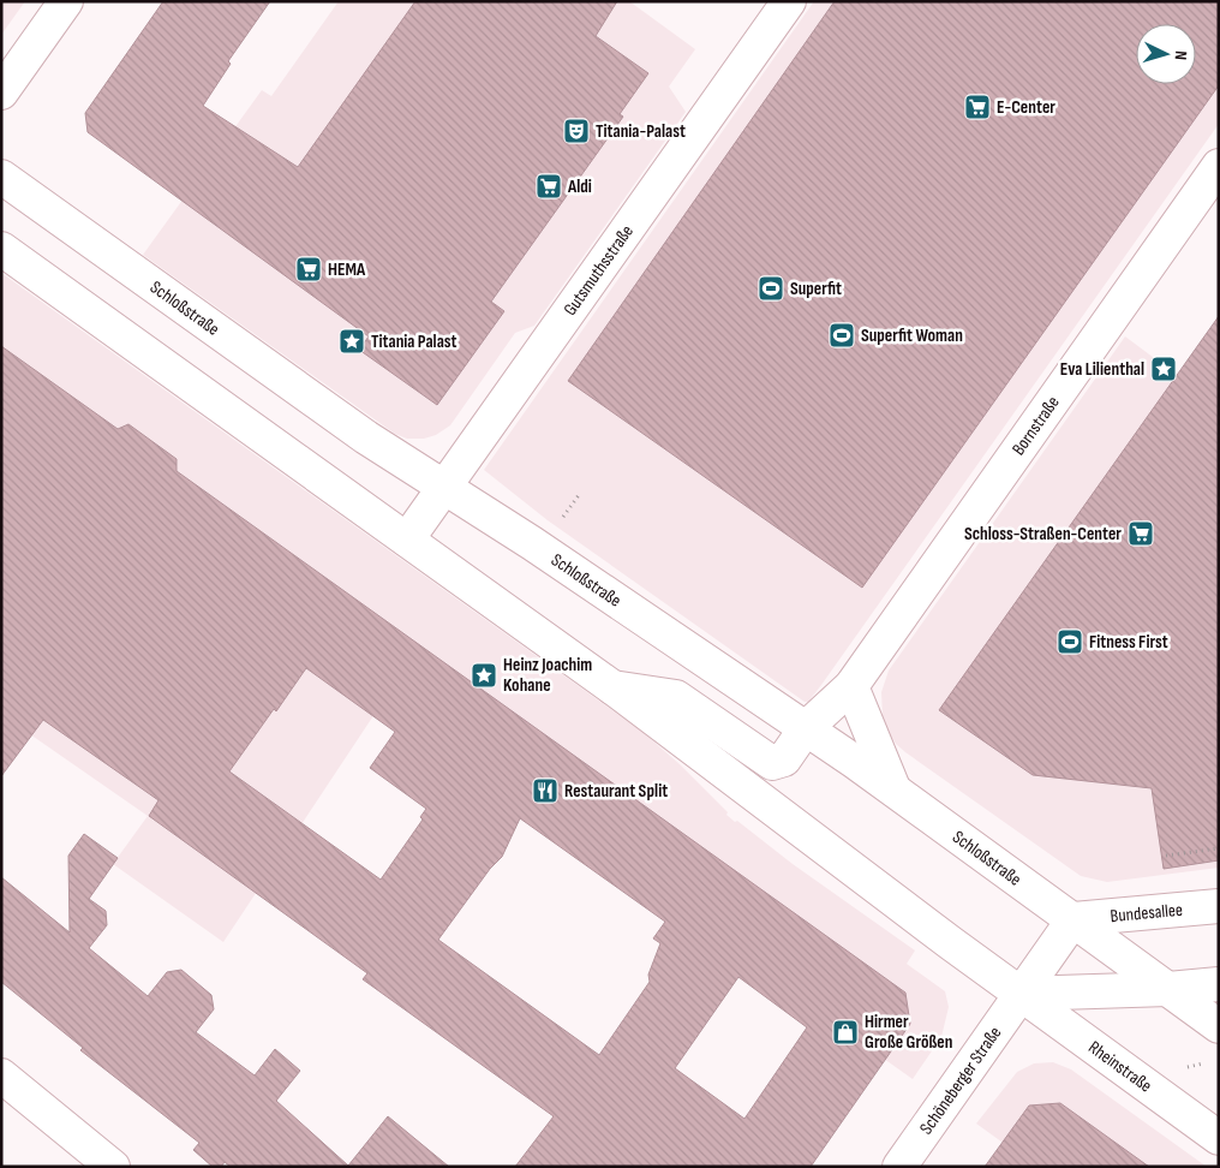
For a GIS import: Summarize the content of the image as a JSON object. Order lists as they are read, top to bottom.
{
  "streets": {
    "street": [
      "Gutsmuthsstraße",
      "Schloßstraße",
      "Bornstraße",
      "Bundesallee",
      "Rheinstraße",
      "Schöneberger Straße"
    ]
  },
  "crossings": [
    ["Gutsmuthsstraße", "Schloßstraße"],
    ["Schloßstraße", "Bornstraße"],
    ["Schloßstraße", "Bundesallee"],
    ["Schloßstraße", "Schöneberger Straße"],
    ["Bundesallee", "Schöneberger Straße"],
    ["Rheinstraße", "Schöneberger Straße"]
  ],
  "places": {
    "supermarket": [
      "E-Center",
      "Aldi",
      "HEMA",
      "Schloss-Straßen-Center"
    ],
    "theatre": ["Titania-Palast"],
    "sports": ["Superfit", "Superfit Woman", "Fitness First"],
    "place": ["Titania Palast", "Eva Lilienthal", "Heinz Joachim Kohane"],
    "restaurant": ["Restaurant Split"],
    "shop": ["Hirmer Große Größen"]
  },
  "north": "right"
}
